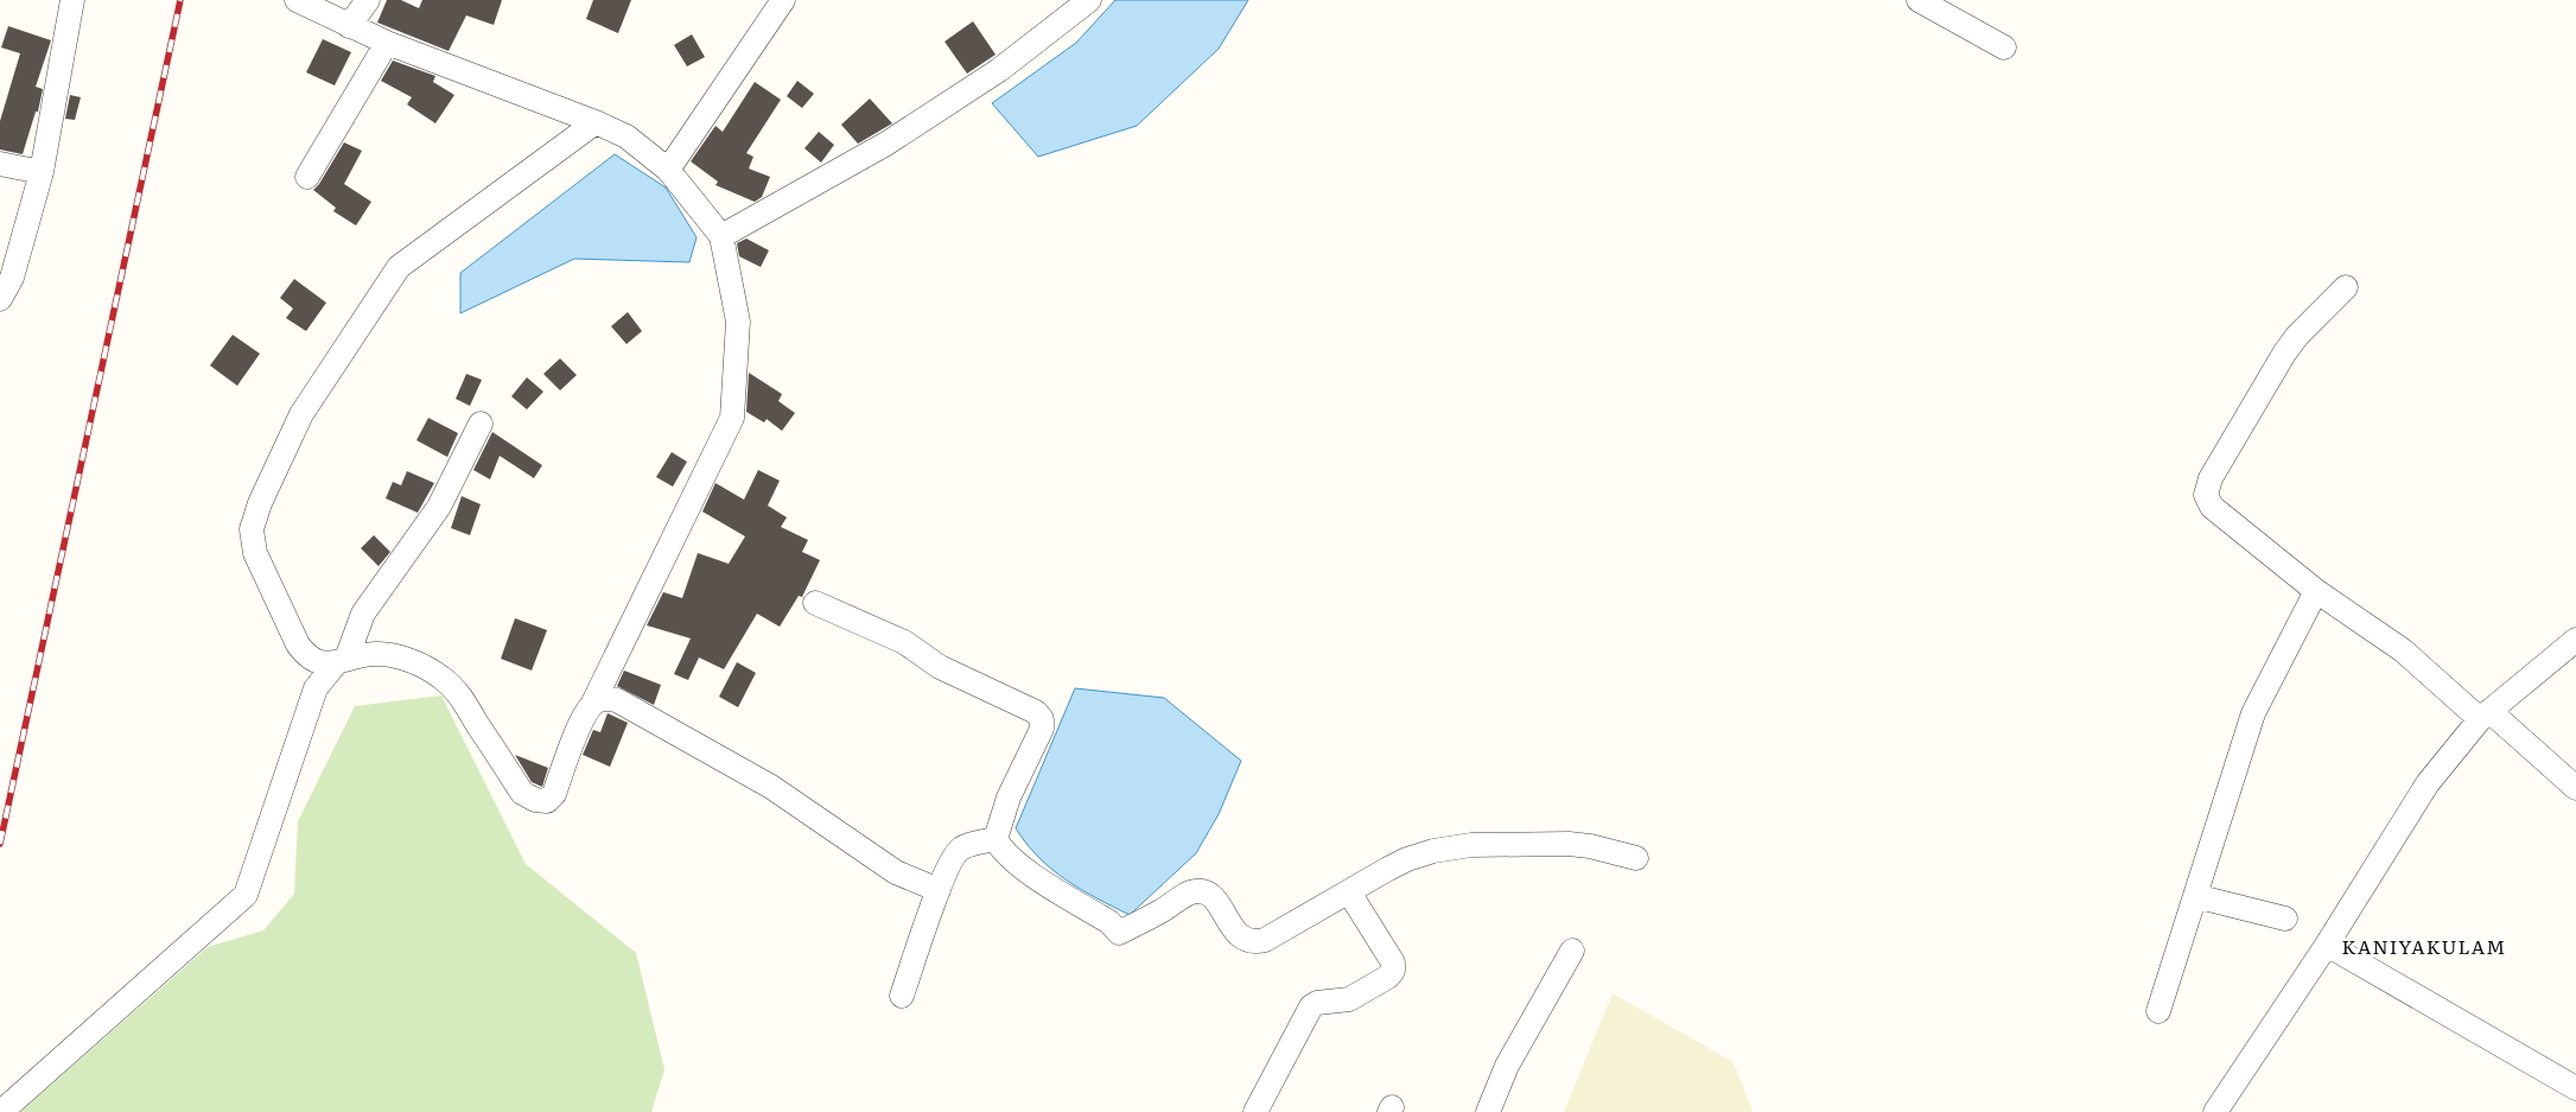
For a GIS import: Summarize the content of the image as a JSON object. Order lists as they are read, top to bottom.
{
  "districts": ["KANIYAKULAM"]
}
